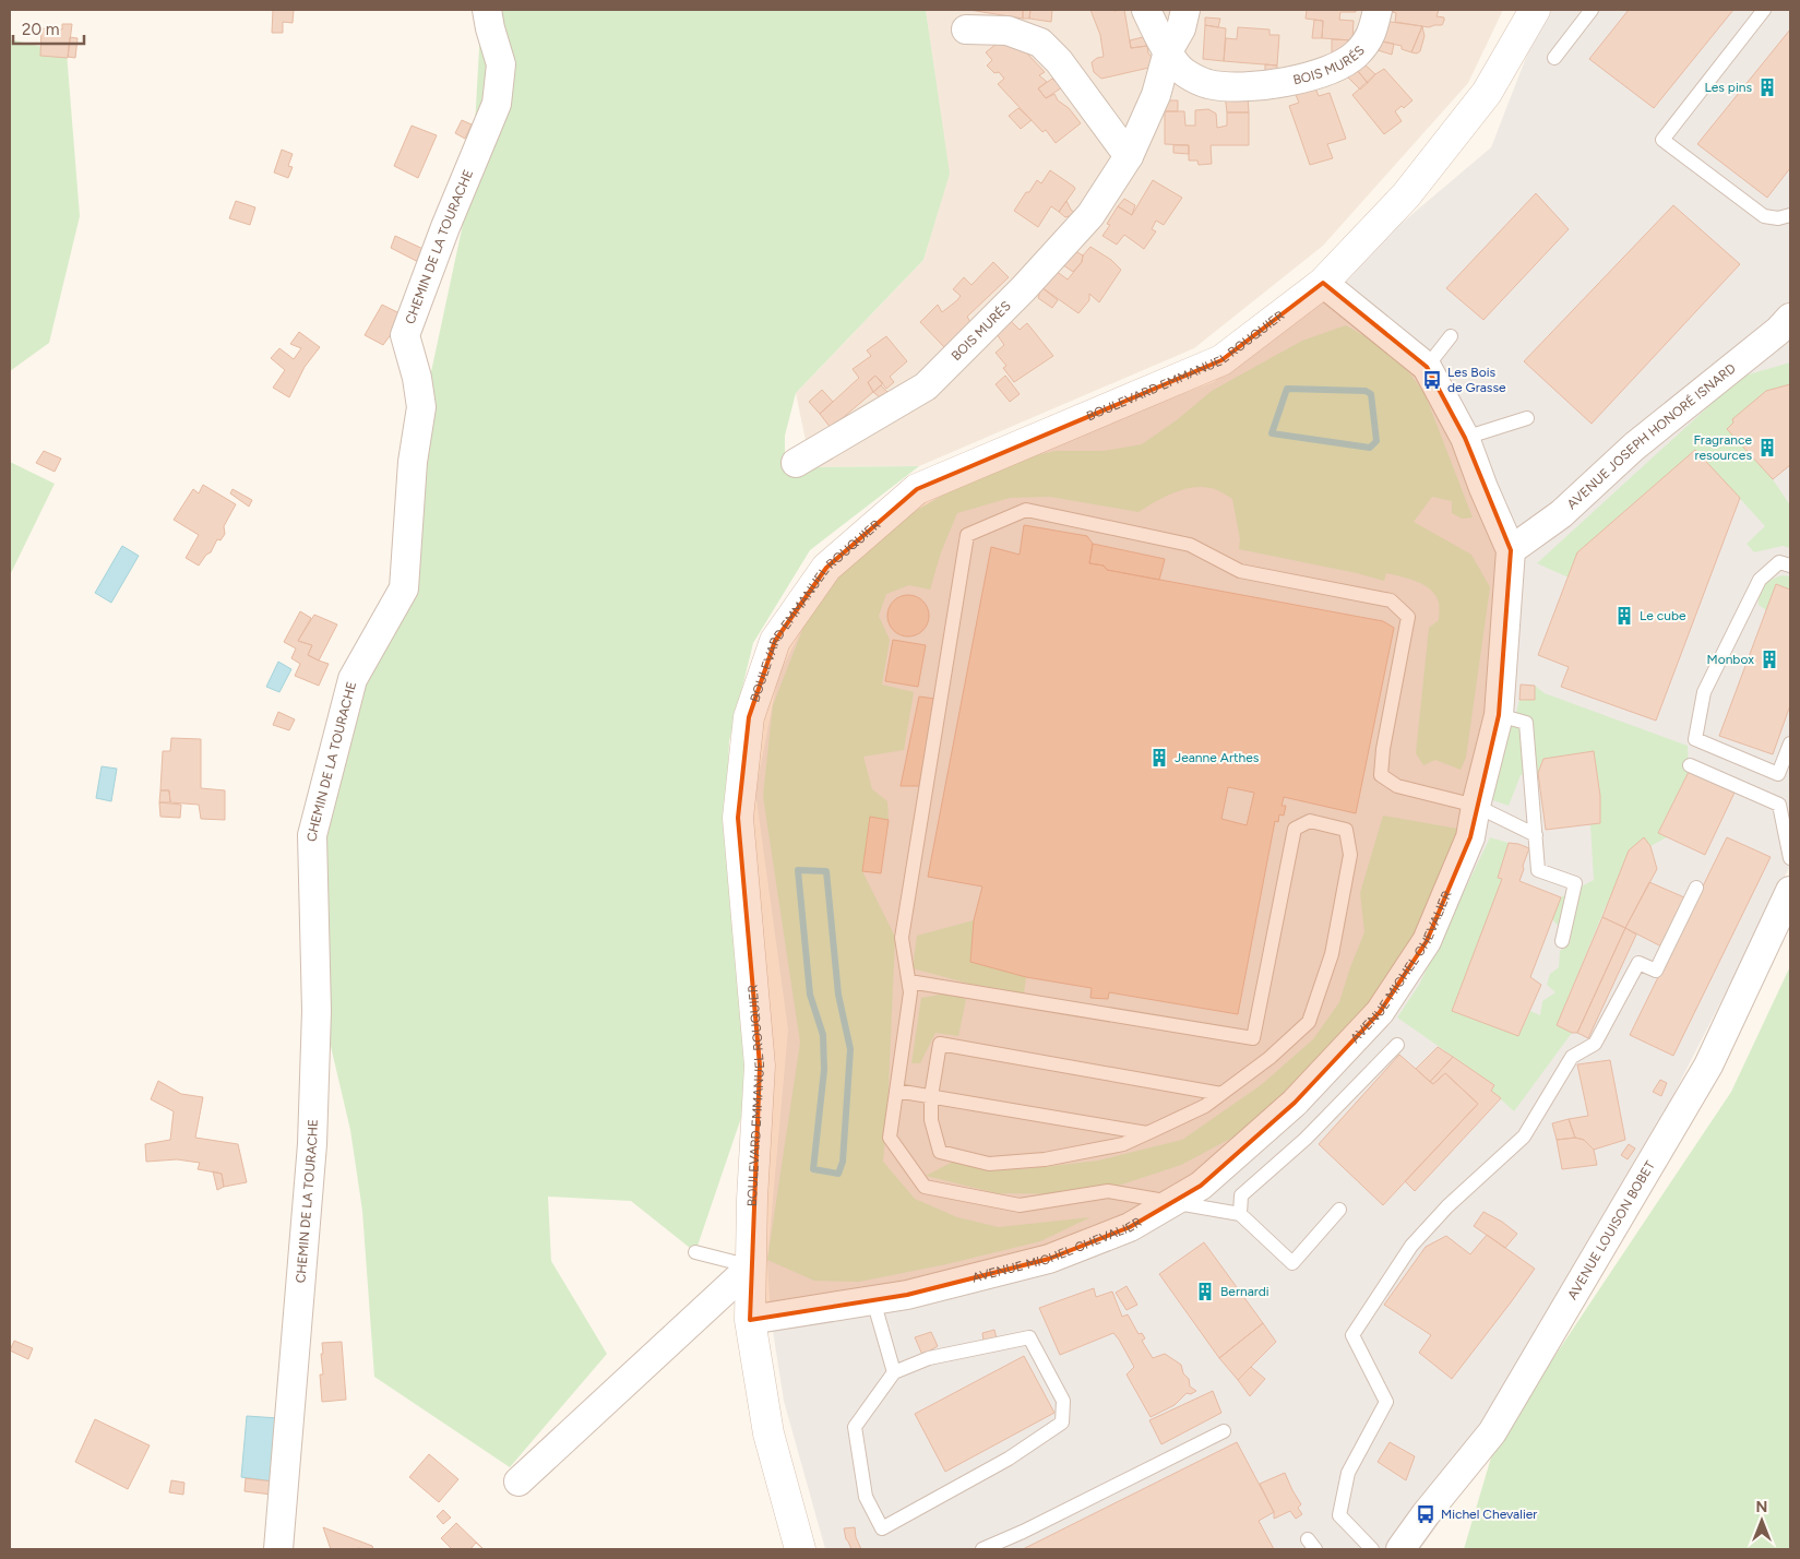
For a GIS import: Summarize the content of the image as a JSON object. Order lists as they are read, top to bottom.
{
  "streets": {
    "street": [
      "BOIS MURÉS",
      "CHEMIN DE LA TOURACHE",
      "BOULEVARD EMMANUEL ROUQUIER",
      "AVENUE JOSEPH HONORÉ ISNARD",
      "AVENUE MICHEL CHEVALIER",
      "AVENUE LOUISON BOBET"
    ]
  },
  "crossings": [
    ["BOULEVARD EMMANUEL ROUQUIER", "AVENUE MICHEL CHEVALIER"],
    ["AVENUE JOSEPH HONORÉ ISNARD", "AVENUE MICHEL CHEVALIER"]
  ],
  "places": {
    "building": [
      "Les pins",
      "Fragrance resources",
      "Le cube",
      "Monbox",
      "Jeanne Arthes",
      "Bernardi"
    ],
    "bus stop": ["Les Bois de Grasse", "Michel Chevalier"]
  },
  "scale_bar": "20 m",
  "north": "top"
}
